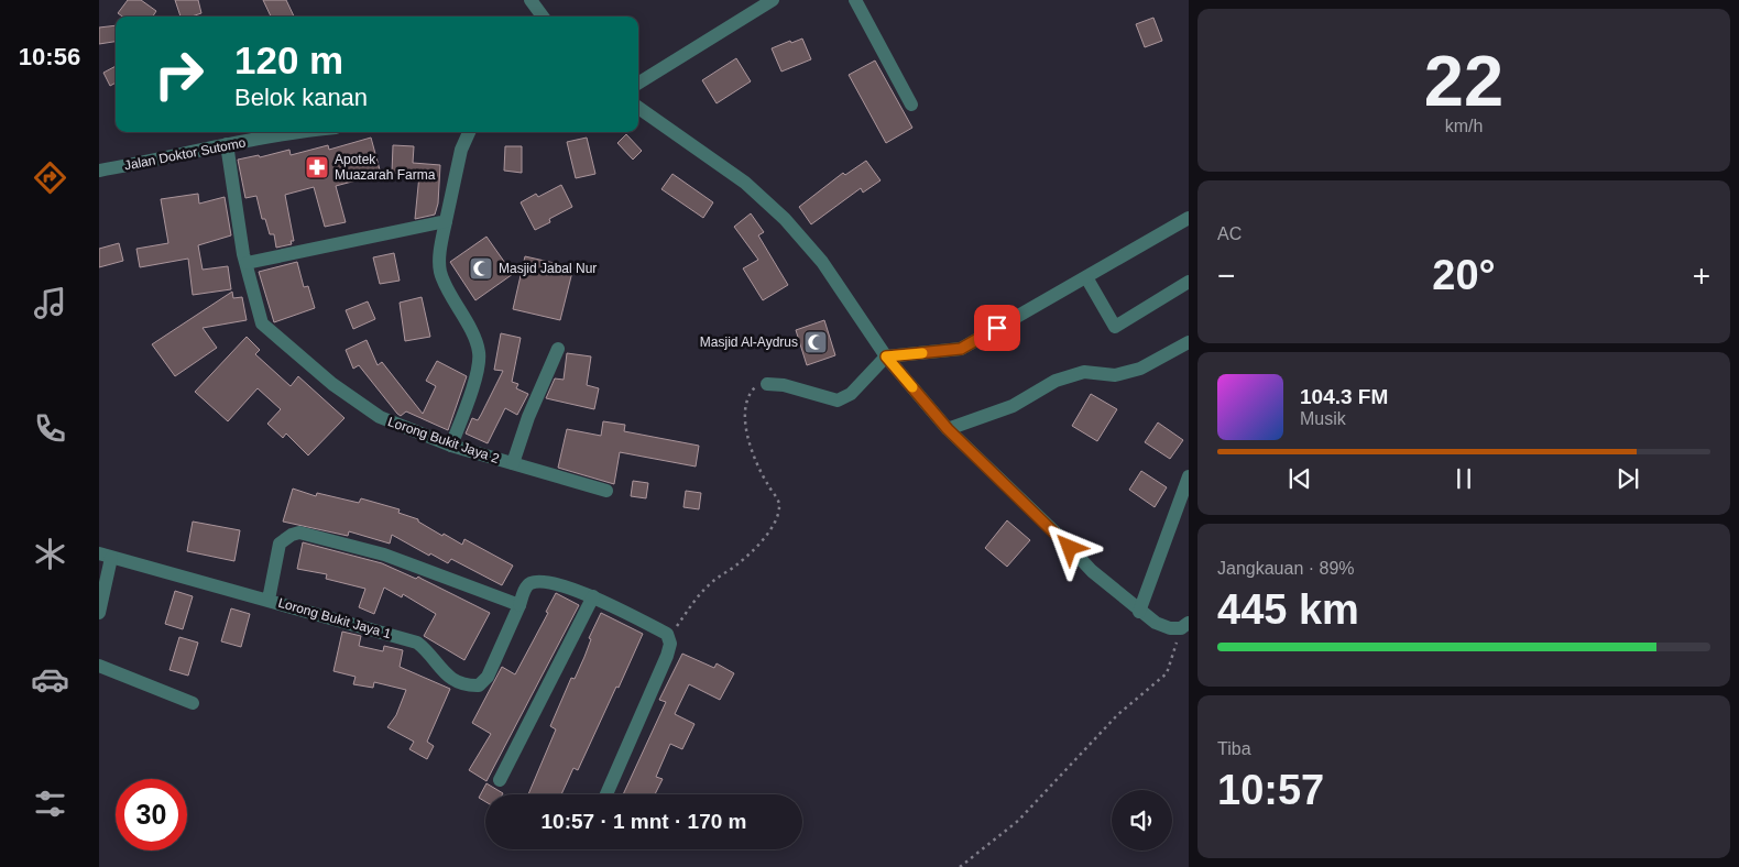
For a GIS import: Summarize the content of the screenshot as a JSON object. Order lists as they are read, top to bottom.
{
  "streets": {
    "street": ["Jalan Doktor Sutomo", "Lorong Bukit Jaya 2", "Lorong Bukit Jaya 1"]
  },
  "crossings": [
    ["Jalan Doktor Sutomo", "Lorong Bukit Jaya 2"]
  ],
  "places": {
    "pharmacy": ["Apotek Muazarah Farma"],
    "mosque": ["Masjid Jabal Nur", "Masjid Al-Aydrus"]
  },
  "page": {
    "tabs": "10:56",
    "tile": [
      ["22", "km/h"],
      "AC",
      ["Jangkauan · 89%", "445 km"],
      ["Tiba", "10:57"]
    ],
    "turn": ["120 m", "Belok kanan"],
    "heat": ["−", "20°", "+"],
    "song": ["104.3 FM", "Musik"],
    "limit": "30",
    "trip": "10:57 · 1 mnt · 170 m"
  }
}
